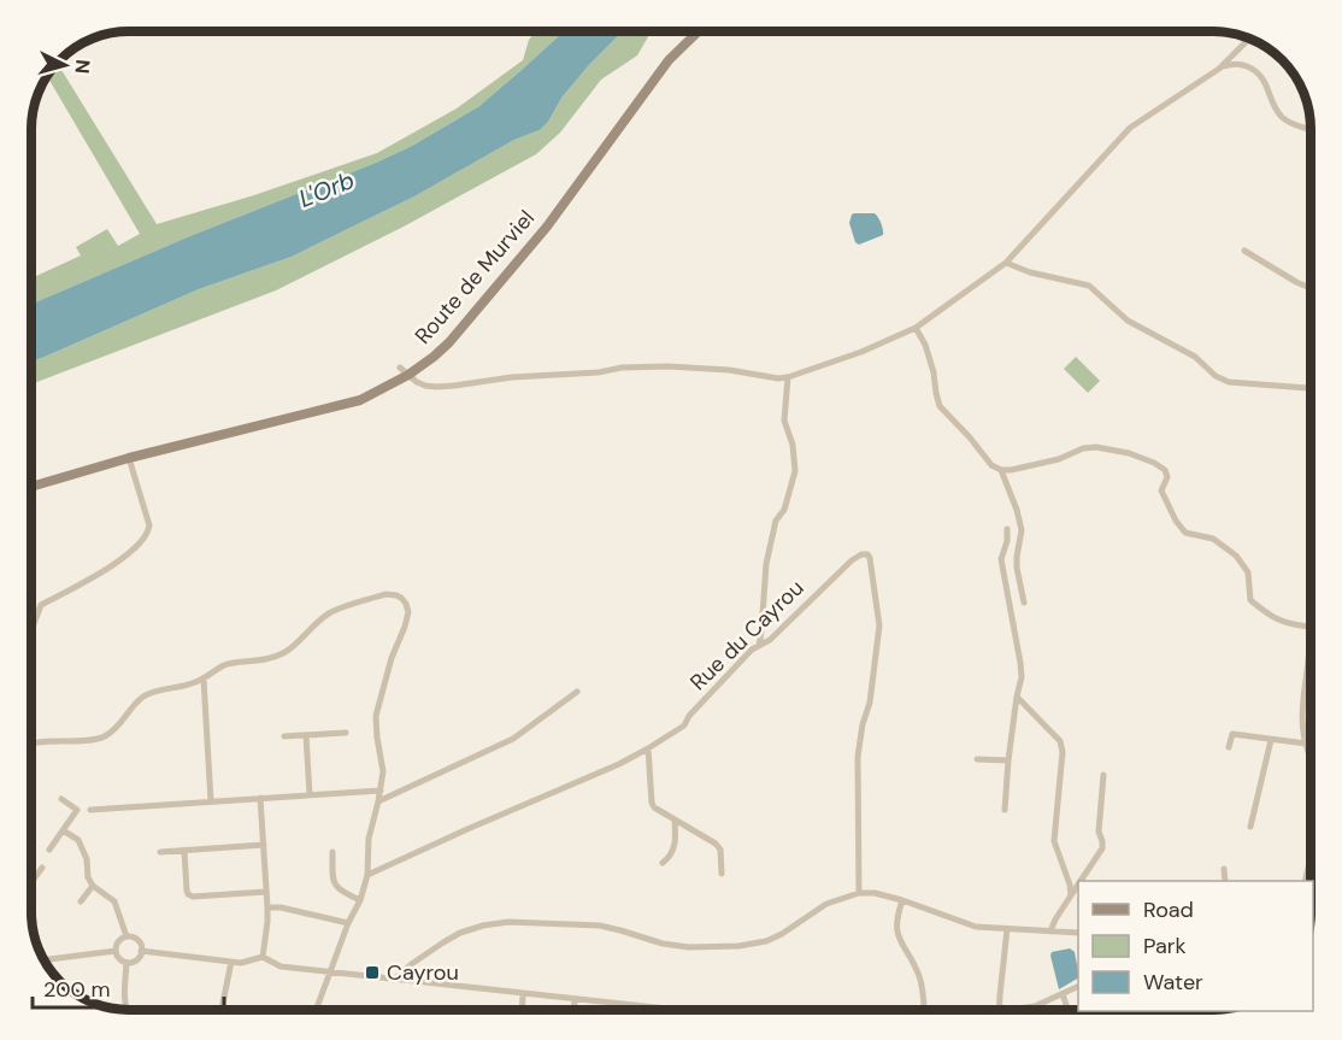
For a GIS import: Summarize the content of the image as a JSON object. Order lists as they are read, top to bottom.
{
  "streets": {
    "main road": ["Route de Murviel"],
    "street": ["Rue du Cayrou"]
  },
  "water": ["L'Orb"],
  "places": {
    "transit": ["Cayrou"]
  },
  "legend": ["Road", "Park", "Water"],
  "scale_bar": "200 m",
  "north": "right"
}
